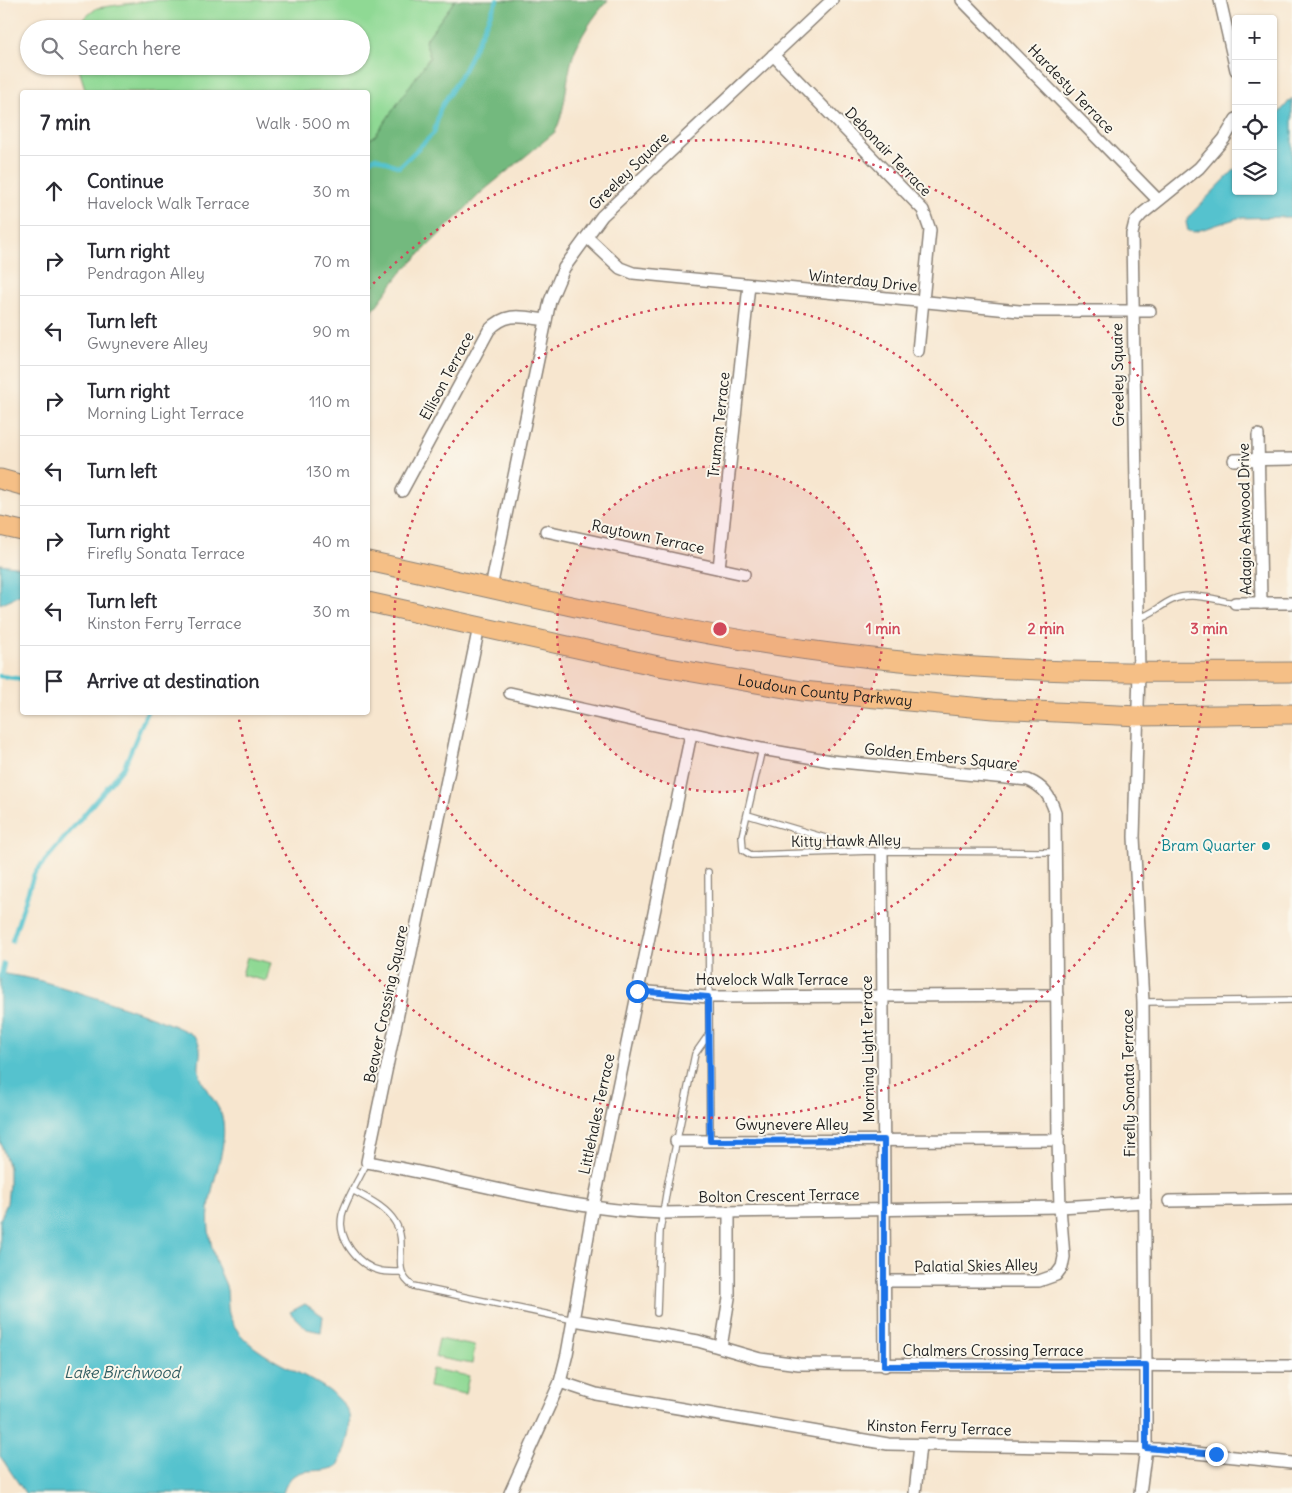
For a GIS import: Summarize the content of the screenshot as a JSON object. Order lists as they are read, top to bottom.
{
  "streets": {
    "main road": ["Loudoun County Parkway"],
    "street": [
      "Hardesty Terrace",
      "Debonair Terrace",
      "Greeley Square",
      "Winterday Drive",
      "Ellison Terrace",
      "Truman Terrace",
      "Adagio Ashwood Drive",
      "Raytown Terrace",
      "Golden Embers Square",
      "Havelock Walk Terrace",
      "Beaver Crossing Square",
      "Morning Light Terrace",
      "Firefly Sonata Terrace",
      "Littlehales Terrace",
      "Gwynevere Alley",
      "Bolton Crescent Terrace",
      "Palatial Skies Alley",
      "Chalmers Crossing Terrace",
      "Kinston Ferry Terrace"
    ],
    "lane": ["Kitty Hawk Alley"]
  },
  "crossings": [
    ["Hardesty Terrace", "Greeley Square"],
    ["Debonair Terrace", "Greeley Square"],
    ["Debonair Terrace", "Winterday Drive"],
    ["Greeley Square", "Winterday Drive"],
    ["Greeley Square", "Ellison Terrace"],
    ["Greeley Square", "Firefly Sonata Terrace"],
    ["Winterday Drive", "Truman Terrace"],
    ["Truman Terrace", "Raytown Terrace"],
    ["Loudoun County Parkway", "Beaver Crossing Square"],
    ["Loudoun County Parkway", "Firefly Sonata Terrace"],
    ["Golden Embers Square", "Kitty Hawk Alley"],
    ["Golden Embers Square", "Havelock Walk Terrace"],
    ["Golden Embers Square", "Littlehales Terrace"],
    ["Golden Embers Square", "Gwynevere Alley"],
    ["Golden Embers Square", "Bolton Crescent Terrace"],
    ["Golden Embers Square", "Palatial Skies Alley"],
    ["Kitty Hawk Alley", "Morning Light Terrace"],
    ["Havelock Walk Terrace", "Morning Light Terrace"],
    ["Havelock Walk Terrace", "Littlehales Terrace"],
    ["Morning Light Terrace", "Gwynevere Alley"],
    ["Morning Light Terrace", "Bolton Crescent Terrace"],
    ["Morning Light Terrace", "Palatial Skies Alley"],
    ["Morning Light Terrace", "Chalmers Crossing Terrace"],
    ["Firefly Sonata Terrace", "Bolton Crescent Terrace"],
    ["Firefly Sonata Terrace", "Chalmers Crossing Terrace"],
    ["Firefly Sonata Terrace", "Kinston Ferry Terrace"],
    ["Littlehales Terrace", "Bolton Crescent Terrace"],
    ["Littlehales Terrace", "Chalmers Crossing Terrace"],
    ["Littlehales Terrace", "Kinston Ferry Terrace"],
    ["Bolton Crescent Terrace", "Palatial Skies Alley"]
  ],
  "water": ["Lake Birchwood"],
  "places": ["Bram Quarter"],
  "page": {
    "map_buttons": ["+", "−"],
    "search": "Search here",
    "heading": ["7 min", "Walk · 500 m"],
    "list": [
      ["Continue", "Havelock Walk Terrace", "30 m"],
      ["Turn right", "Pendragon Alley", "70 m"],
      ["Turn left", "Gwynevere Alley", "90 m"],
      ["Turn right", "Morning Light Terrace", "110 m"],
      ["Turn left", "130 m"],
      ["Turn right", "Firefly Sonata Terrace", "40 m"],
      ["Turn left", "Kinston Ferry Terrace", "30 m"],
      "Arrive at destination"
    ]
  },
  "rings": ["1 min", "2 min", "3 min"]
}
